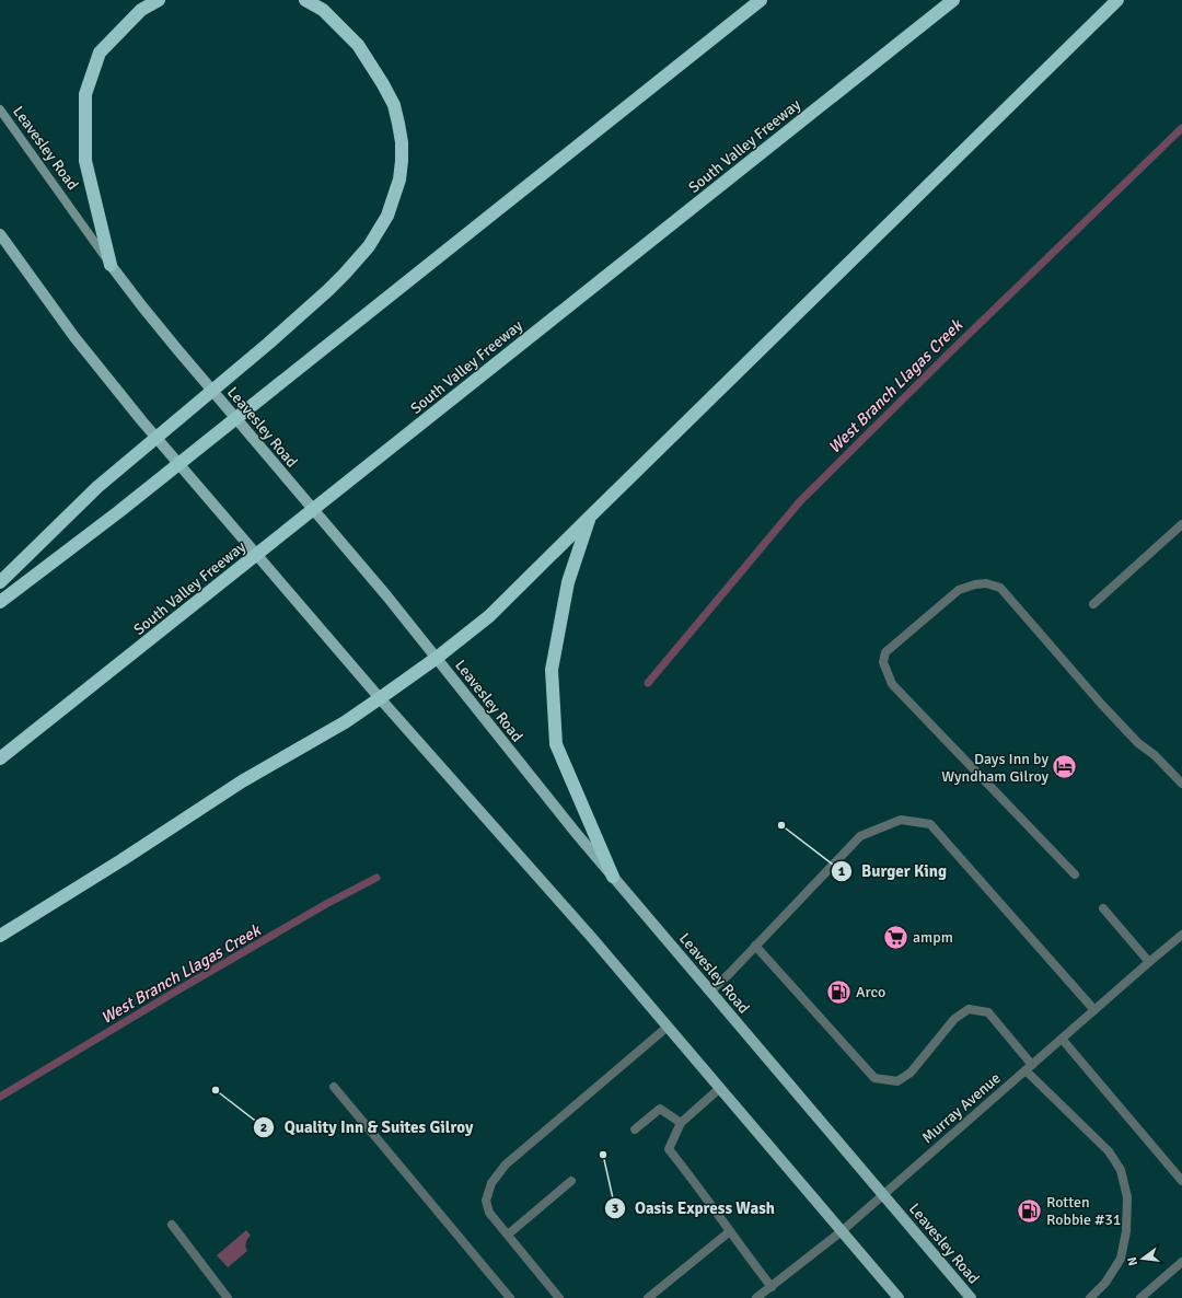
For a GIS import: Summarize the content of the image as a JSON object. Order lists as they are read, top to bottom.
{
  "streets": {
    "highway": ["South Valley Freeway"],
    "main road": ["Leavesley Road"],
    "street": ["Murray Avenue"]
  },
  "crossings": [
    ["Leavesley Road", "Murray Avenue"]
  ],
  "water": ["West Branch Llagas Creek"],
  "places": {
    "hotel": ["Days Inn by Wyndham Gilroy"],
    "other": ["Burger King", "Quality Inn & Suites Gilroy", "Oasis Express Wash"],
    "supermarket": ["ampm"],
    "fuel station": ["Arco", "Rotten Robbie #31"]
  },
  "north": "left"
}
